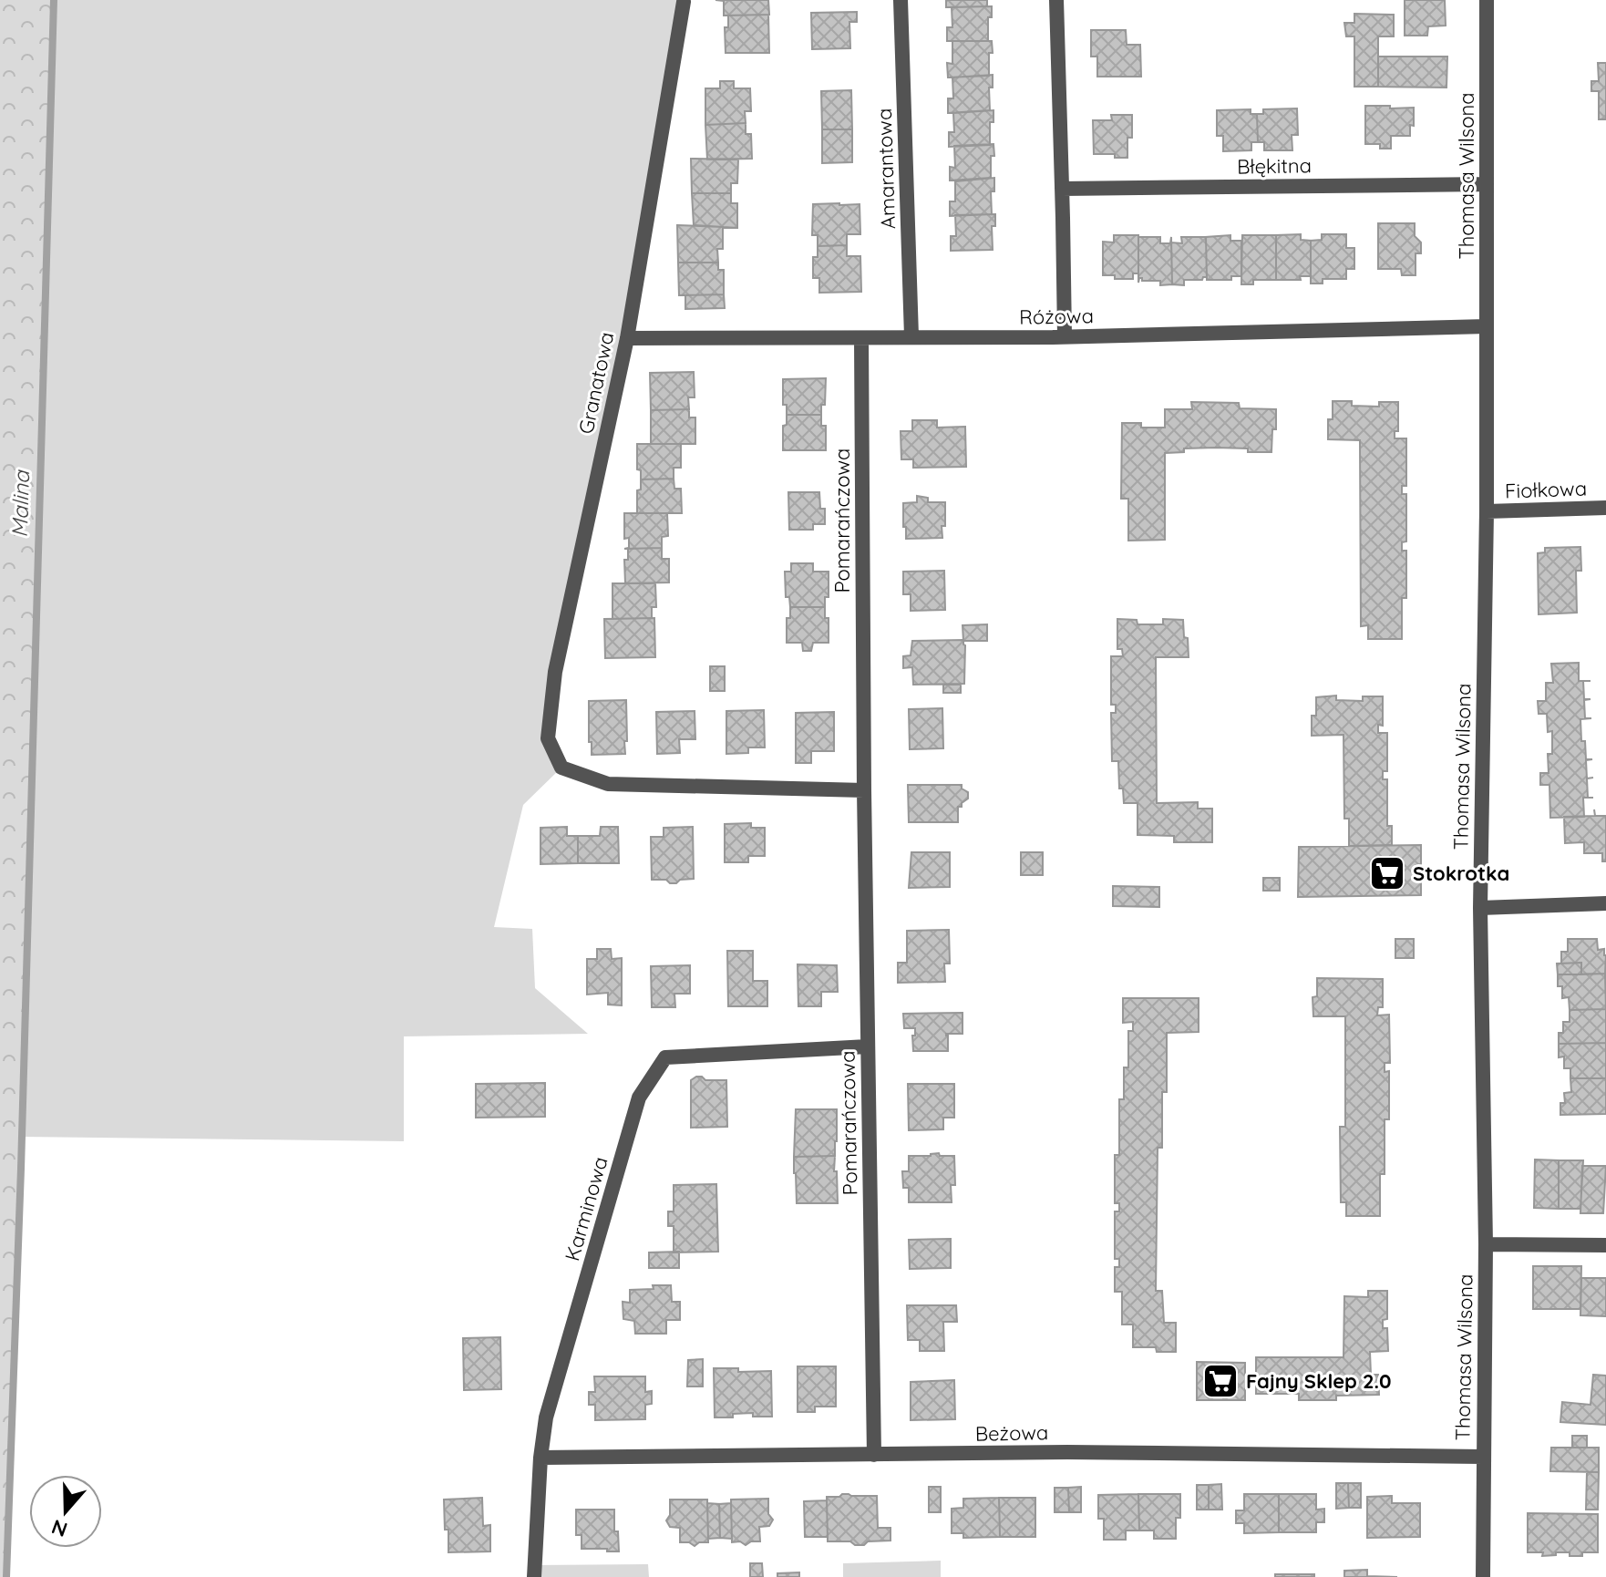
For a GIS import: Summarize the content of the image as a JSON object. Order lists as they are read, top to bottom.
{
  "streets": {
    "street": [
      "Błękitna",
      "Amarantowa",
      "Thomasa Wilsona",
      "Różowa",
      "Granatowa",
      "Fiołkowa",
      "Pomarańczowa",
      "Karminowa",
      "Beżowa"
    ]
  },
  "crossings": [
    ["Błękitna", "Thomasa Wilsona"],
    ["Amarantowa", "Różowa"],
    ["Thomasa Wilsona", "Różowa"],
    ["Thomasa Wilsona", "Fiołkowa"],
    ["Thomasa Wilsona", "Beżowa"],
    ["Różowa", "Granatowa"],
    ["Różowa", "Pomarańczowa"],
    ["Granatowa", "Pomarańczowa"],
    ["Pomarańczowa", "Karminowa"],
    ["Pomarańczowa", "Beżowa"],
    ["Karminowa", "Beżowa"]
  ],
  "water": ["Malina"],
  "places": {
    "supermarket": ["Stokrotka", "Fajny Sklep 2.0"]
  },
  "north": "bottom"
}
